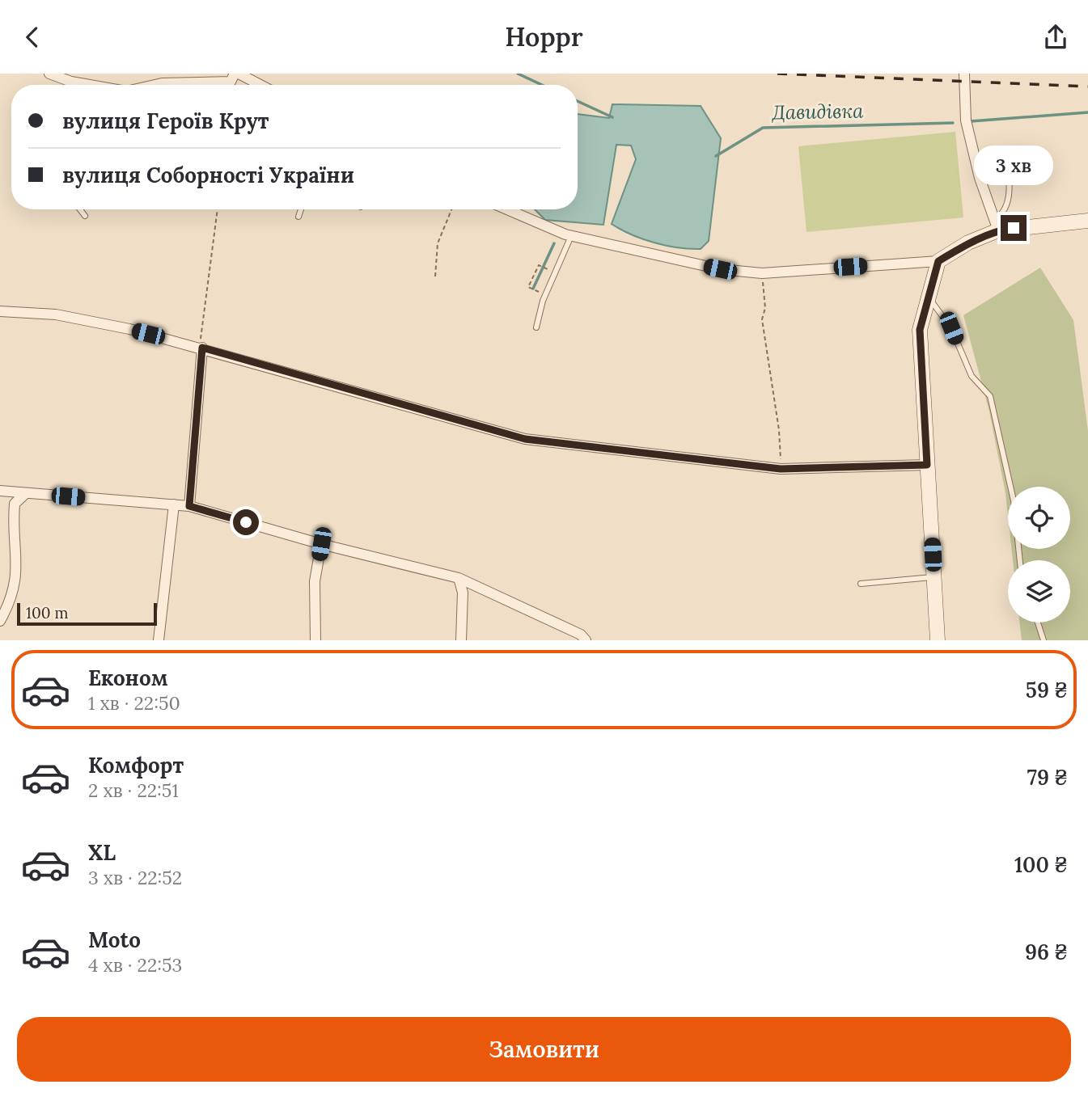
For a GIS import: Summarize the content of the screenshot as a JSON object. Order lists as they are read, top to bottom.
{
  "water": ["Давидівка"],
  "scale_bar": "100 m",
  "page": {
    "header": "Hoppr",
    "banner": ["вулиця Героїв Крут", "вулиця Соборності України"],
    "bubble": "3 хв",
    "scale": "100 m",
    "list": [
      {
        "name": "Економ",
        "note": "1 хв · 22:50",
        "value": "59 ₴"
      },
      {
        "name": "Комфорт",
        "note": "2 хв · 22:51",
        "value": "79 ₴"
      },
      {
        "name": "XL",
        "note": "3 хв · 22:52",
        "value": "100 ₴"
      },
      {
        "name": "Moto",
        "note": "4 хв · 22:53",
        "value": "96 ₴"
      }
    ],
    "buttons": "Замовити"
  }
}
